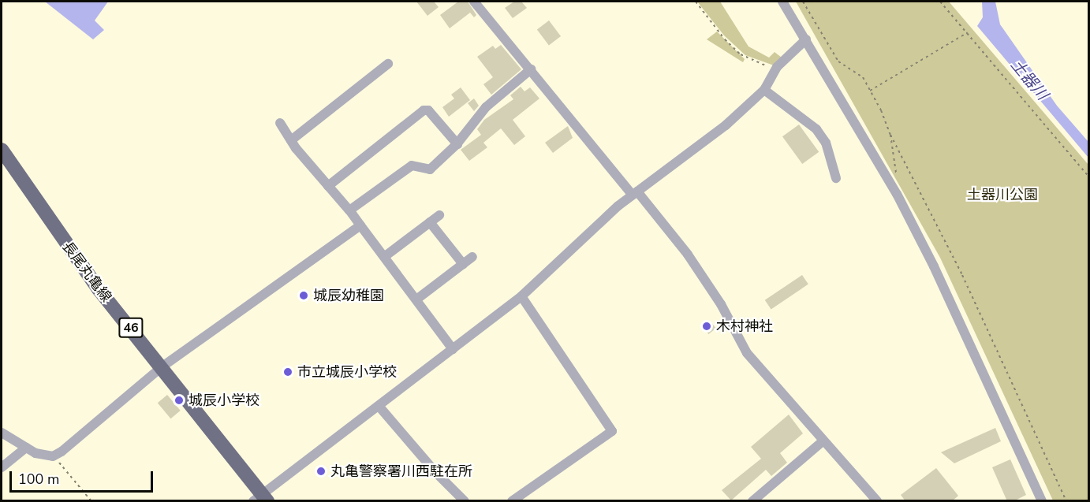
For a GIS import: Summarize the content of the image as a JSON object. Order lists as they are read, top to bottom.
{
  "streets": {
    "main road": ["長尾丸亀線", "46"]
  },
  "water": ["土器川"],
  "parks": ["土器川公園"],
  "places": [
    "城辰幼稚園",
    "木村神社",
    "市立城辰小学校",
    "城辰小学校",
    "丸亀警察署川西駐在所"
  ],
  "scale_bar": "100 m"
}
